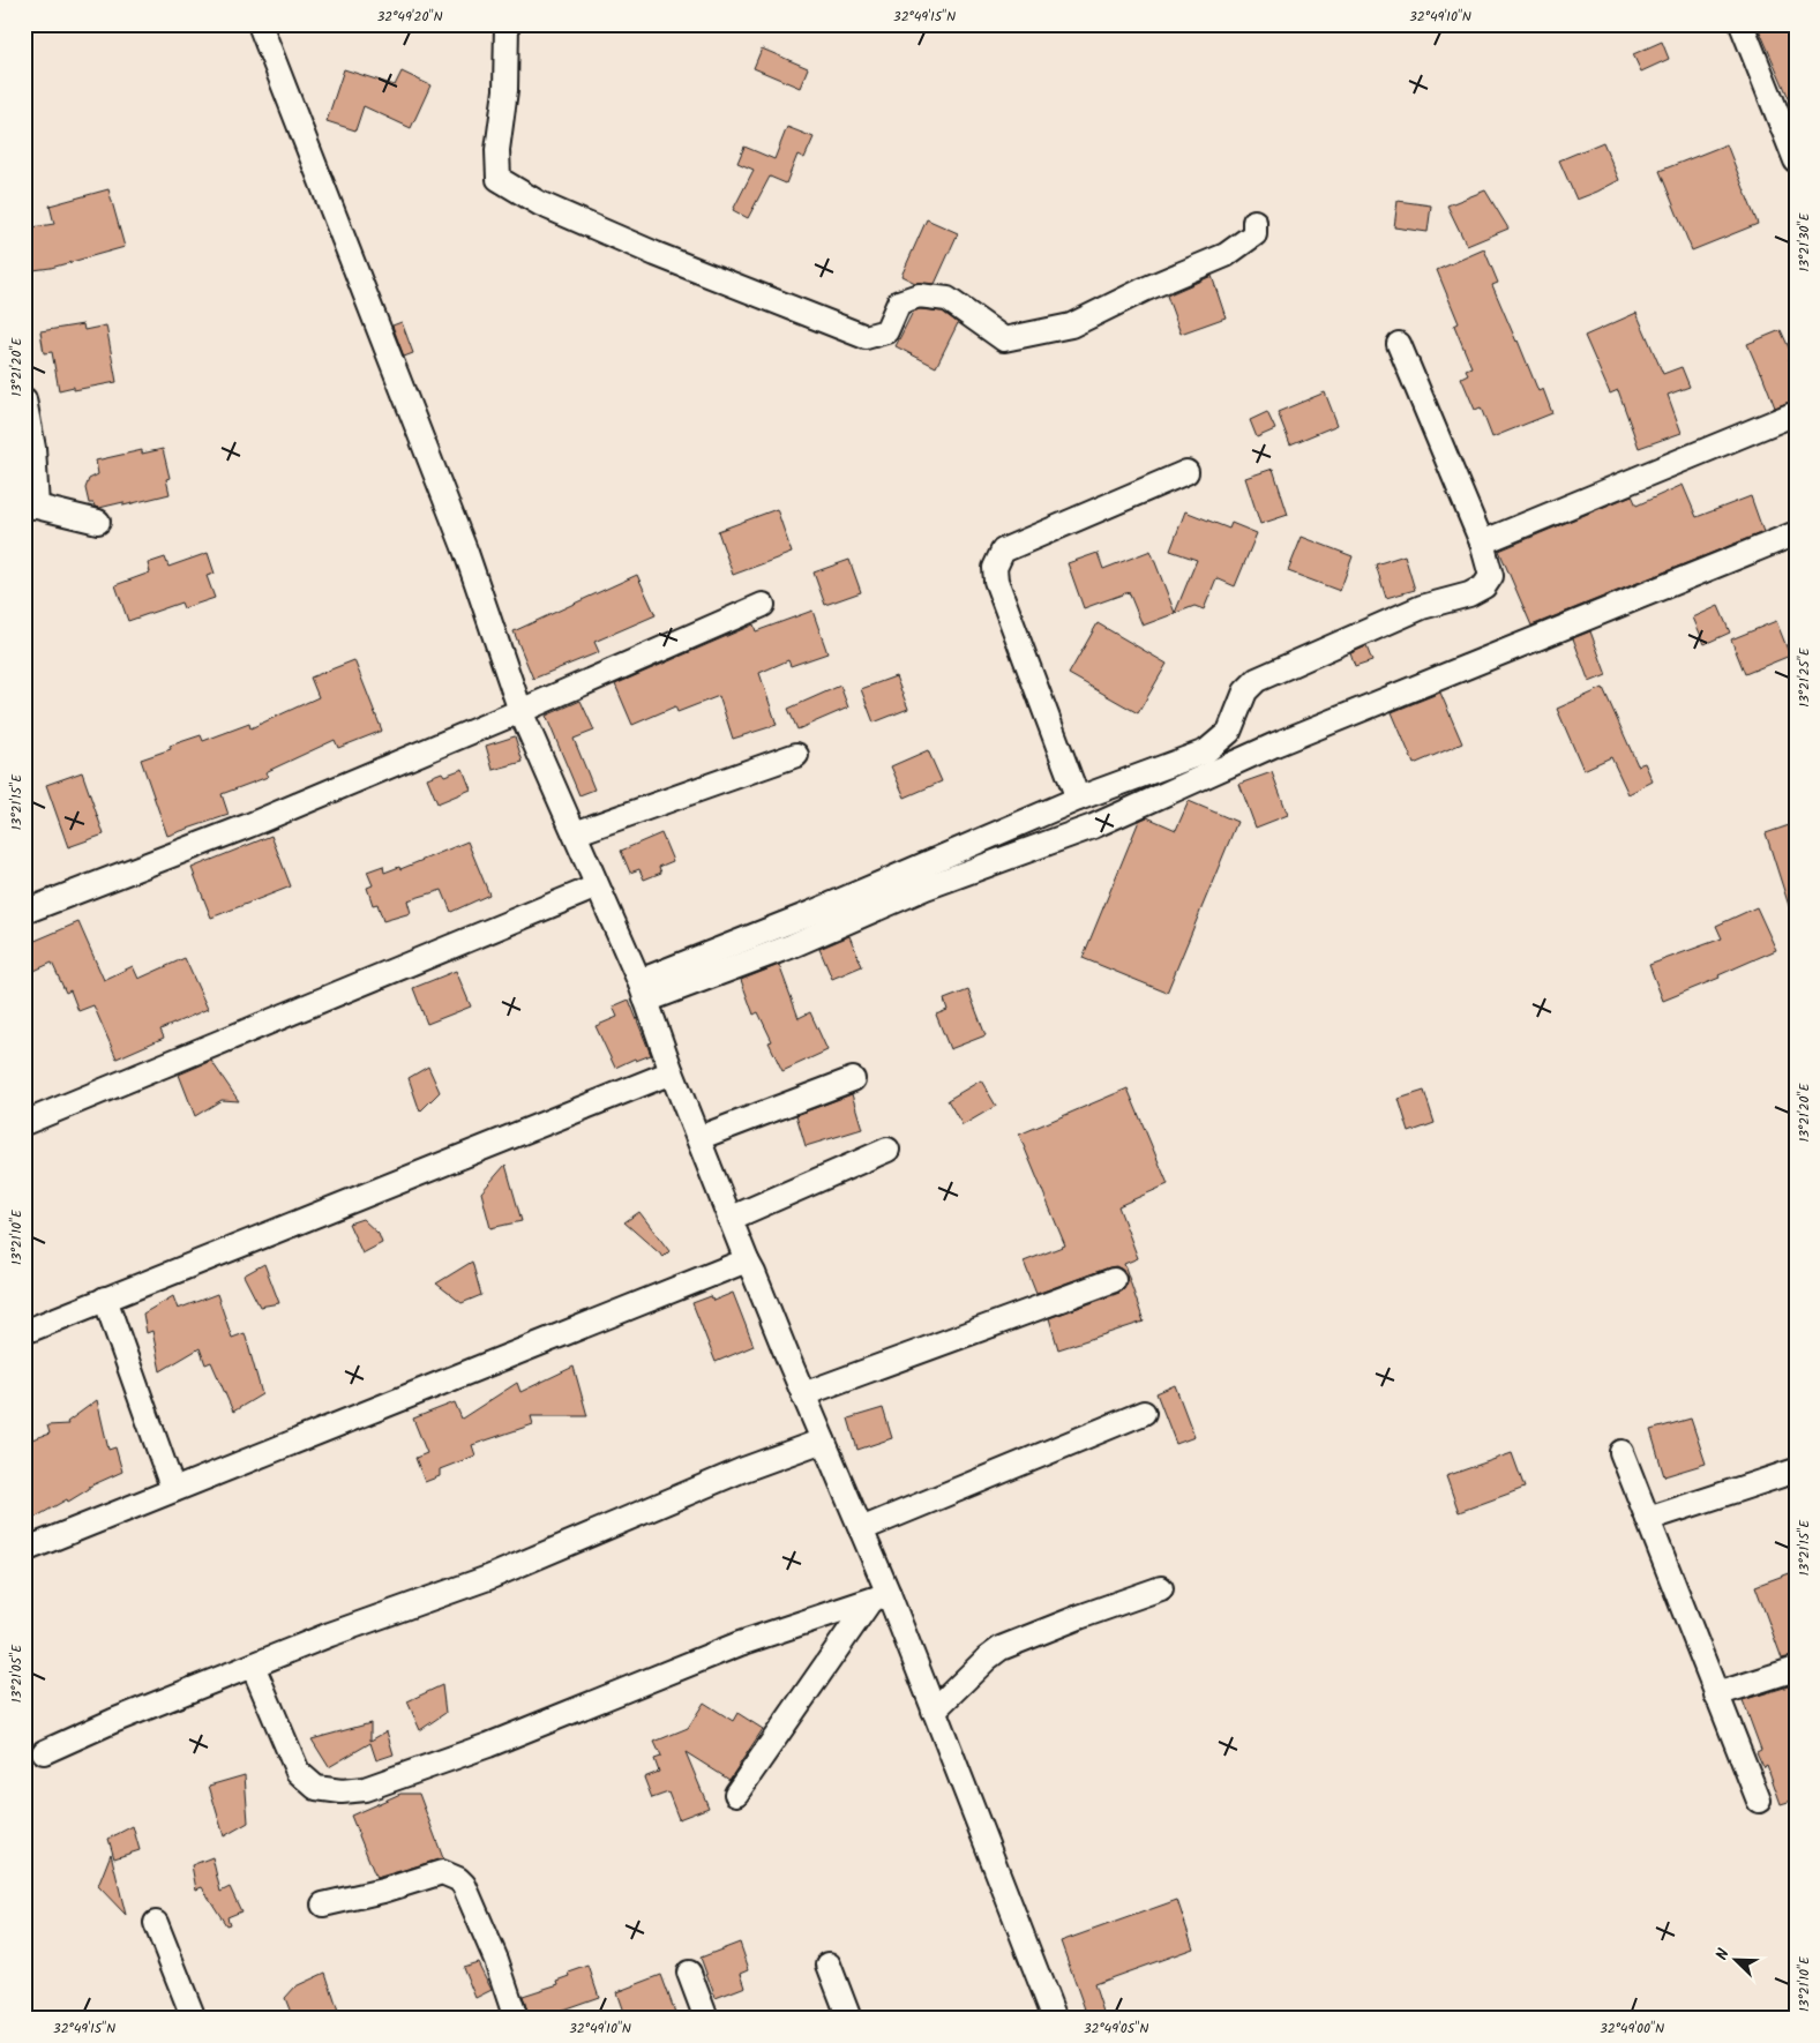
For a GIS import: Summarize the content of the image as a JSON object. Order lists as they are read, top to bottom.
{
  "north": "top left",
  "coordinates": [
    "32°49'20\"N",
    "32°49'15\"N",
    "32°49'10\"N",
    "13°21'30\"E",
    "13°21'20\"E",
    "13°21'25\"E",
    "13°21'15\"E",
    "13°21'10\"E",
    "13°21'05\"E",
    "32°49'05\"N",
    "32°49'00\"N"
  ]
}
